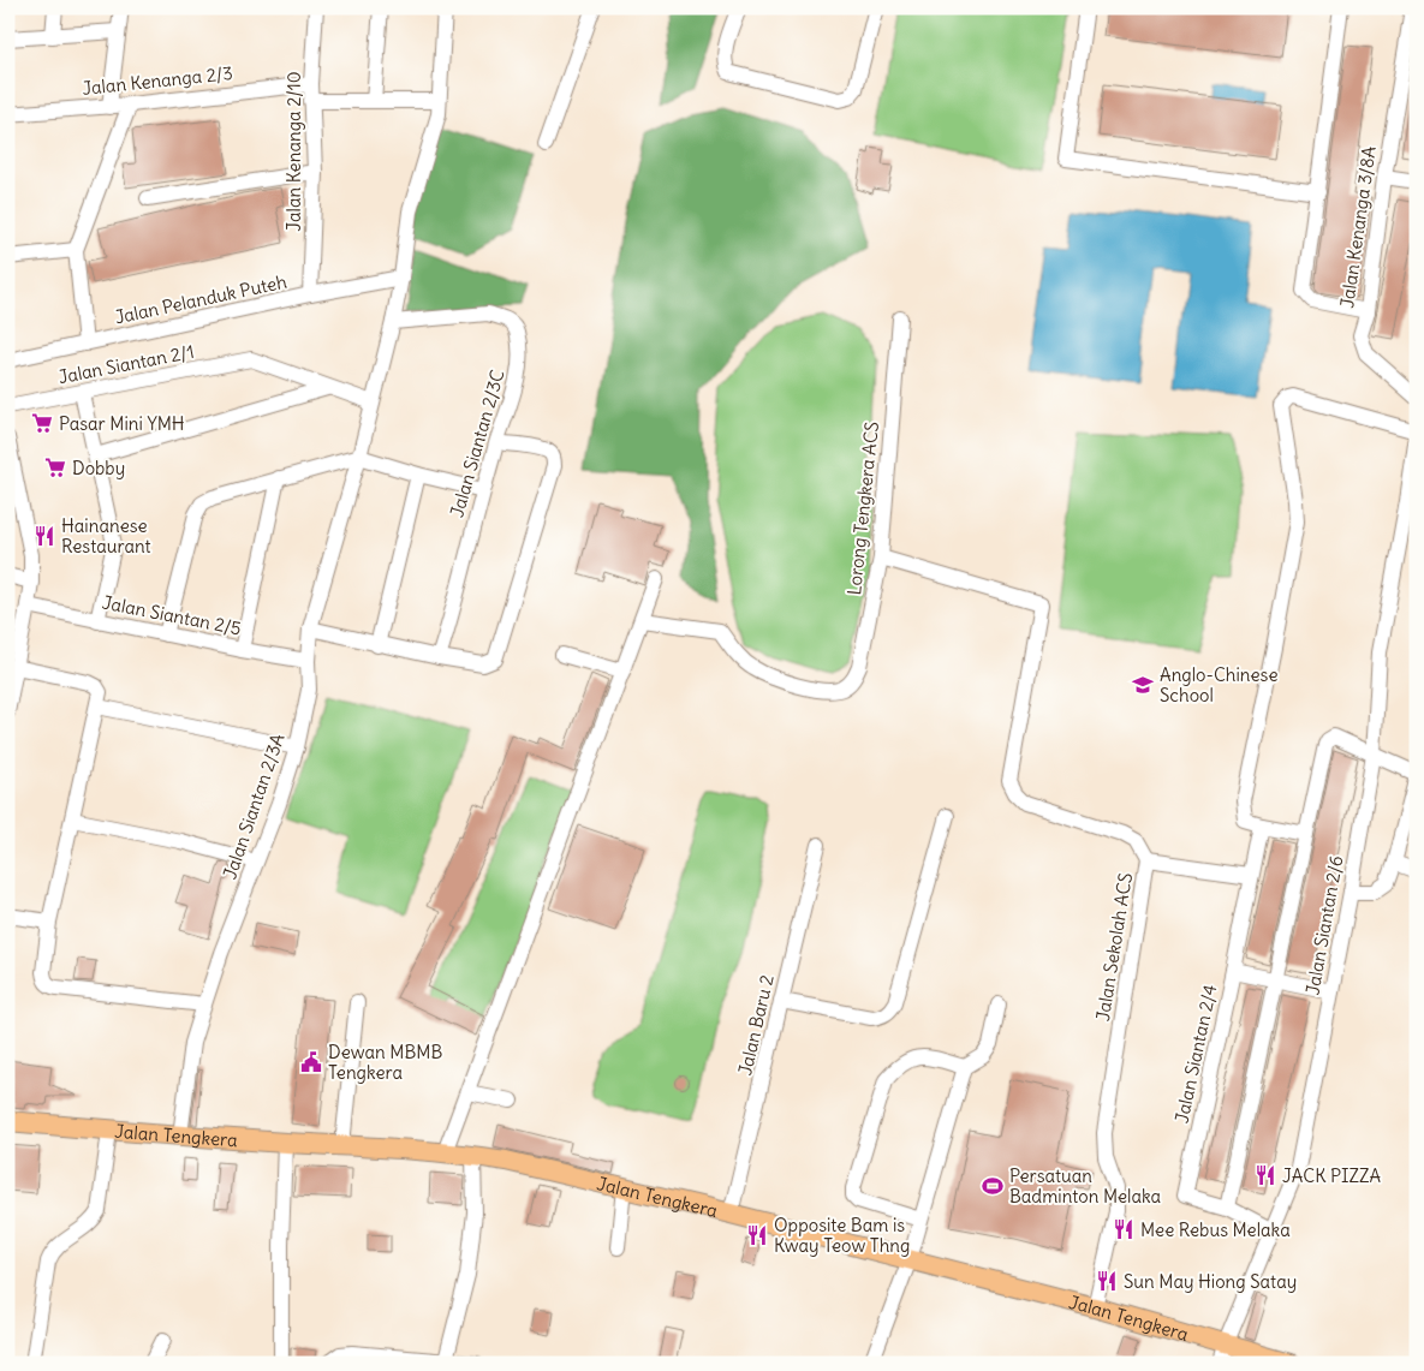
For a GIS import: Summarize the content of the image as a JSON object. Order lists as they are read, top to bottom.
{
  "streets": {
    "main road": ["Jalan Tengkera"],
    "street": [
      "Jalan Kenanga 2/3",
      "Jalan Kenanga 2/10",
      "Jalan Kenanga 3/8A",
      "Jalan Pelanduk Puteh",
      "Jalan Siantan 2/1",
      "Jalan Siantan 2/3C",
      "Lorong Tengkera ACS",
      "Jalan Siantan 2/5",
      "Jalan Siantan 2/3A",
      "Jalan Siantan 2/6",
      "Jalan Sekolah ACS",
      "Jalan Baru 2",
      "Jalan Siantan 2/4"
    ]
  },
  "crossings": [
    ["Jalan Kenanga 2/3", "Jalan Kenanga 2/10"],
    ["Jalan Kenanga 2/10", "Jalan Pelanduk Puteh"],
    ["Jalan Pelanduk Puteh", "Jalan Siantan 2/3A"],
    ["Jalan Siantan 2/3C", "Jalan Siantan 2/3A"],
    ["Lorong Tengkera ACS", "Jalan Sekolah ACS"],
    ["Jalan Siantan 2/5", "Jalan Siantan 2/3A"],
    ["Jalan Siantan 2/3A", "Jalan Tengkera"],
    ["Jalan Siantan 2/6", "Jalan Siantan 2/4"],
    ["Jalan Siantan 2/6", "Jalan Tengkera"],
    ["Jalan Sekolah ACS", "Jalan Tengkera"],
    ["Jalan Baru 2", "Jalan Tengkera"]
  ],
  "places": {
    "supermarket": ["Pasar Mini YMH", "Dobby"],
    "restaurant": [
      "Hainanese Restaurant",
      "JACK PIZZA",
      "Mee Rebus Melaka",
      "Opposite Bam is Kway Teow Thng",
      "Sun May Hiong Satay"
    ],
    "school or university": ["Anglo-Chinese School"],
    "public building": ["Dewan MBMB Tengkera"],
    "sports": ["Persatuan Badminton Melaka"]
  }
}
